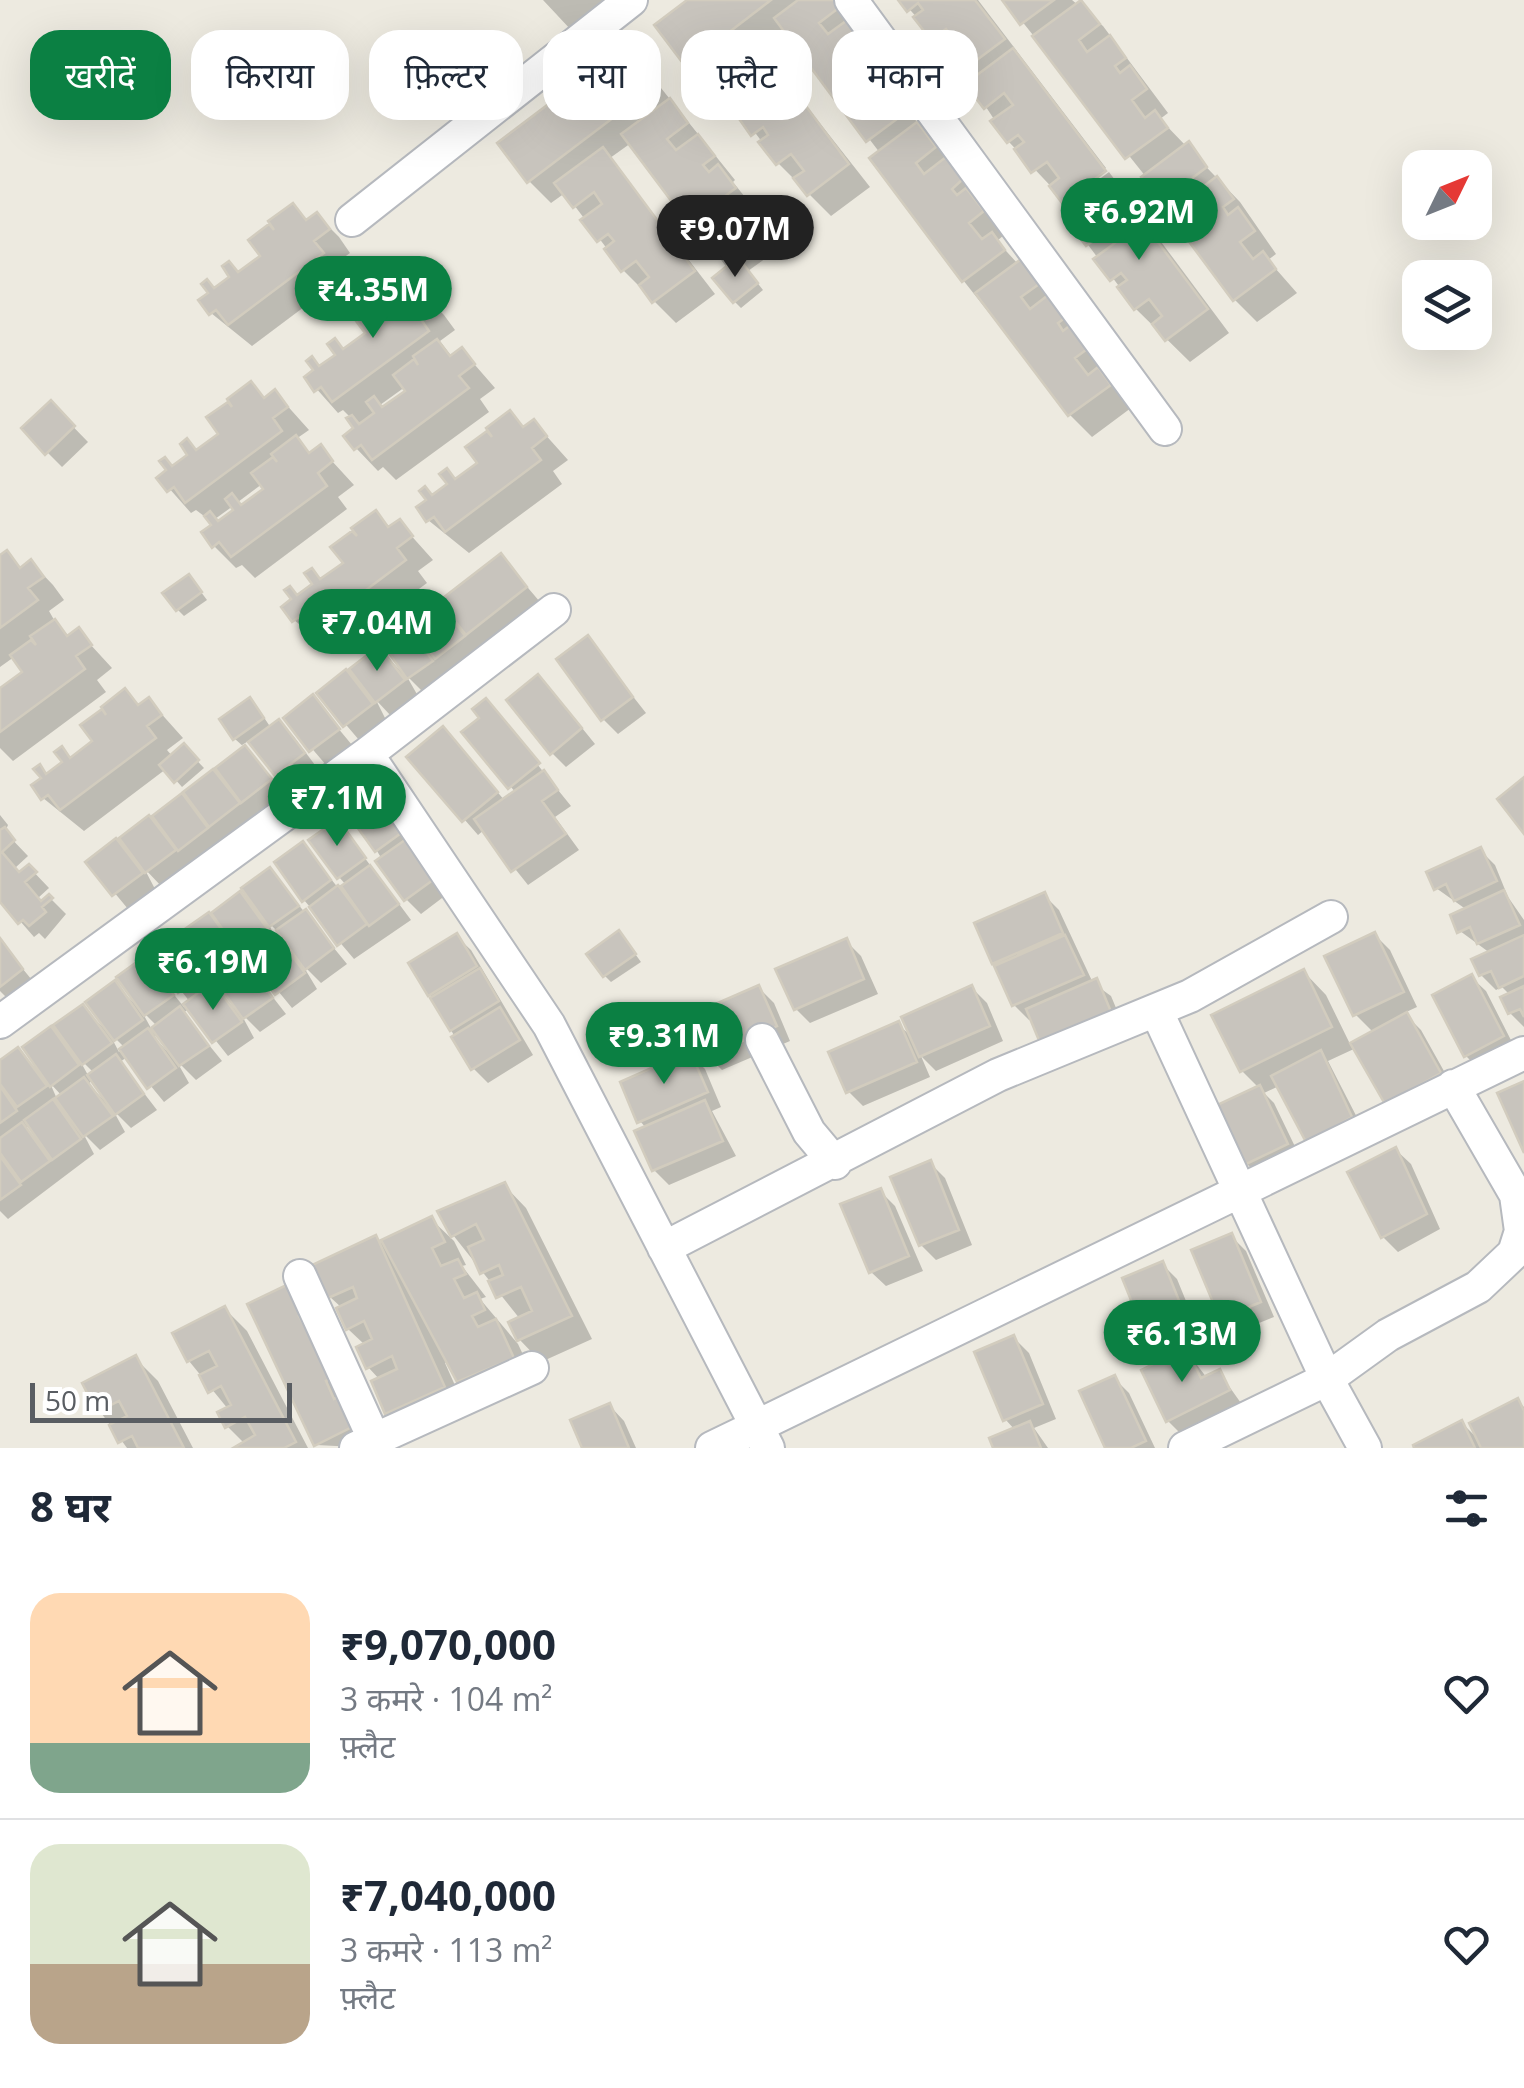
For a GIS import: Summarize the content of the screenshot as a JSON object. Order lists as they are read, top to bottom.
{
  "scale_bar": "50 m",
  "north": "top right",
  "page": {
    "chip": [
      "खरीदें",
      "किराया",
      "फ़िल्टर",
      "नया",
      "फ़्लैट",
      "मकान"
    ],
    "price": [
      "₹6.92M",
      "₹9.07M",
      "₹4.35M",
      "₹7.04M",
      "₹7.1M",
      "₹6.19M",
      "₹9.31M",
      "₹6.13M"
    ],
    "scale": "50 m",
    "heading": "8 घर",
    "list": [
      {
        "name": "₹9,070,000",
        "note": "3 कमरे · 104 m² · फ़्लैट"
      },
      {
        "name": "₹7,040,000",
        "note": "3 कमरे · 113 m² · फ़्लैट"
      }
    ]
  }
}
